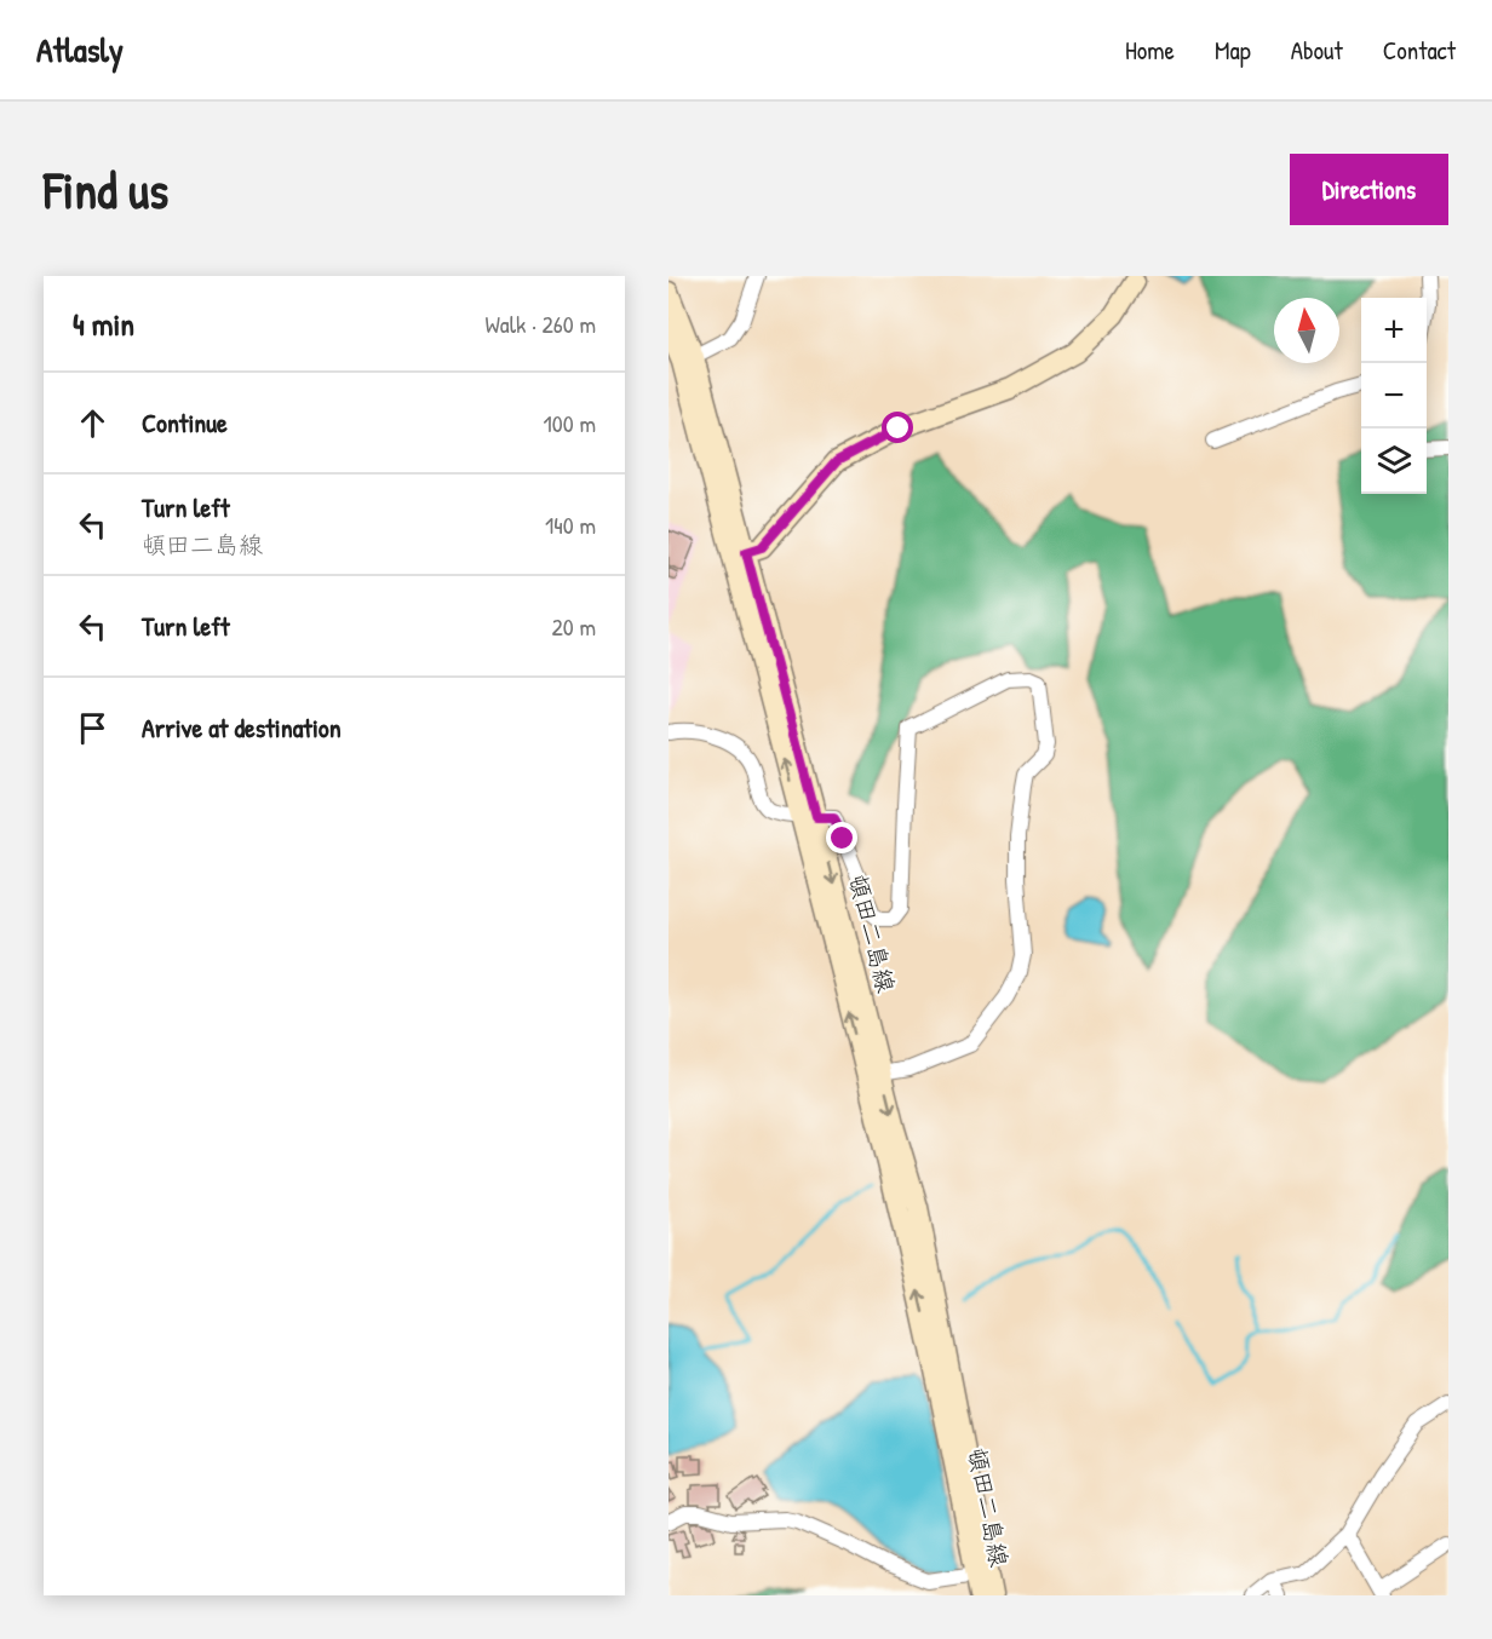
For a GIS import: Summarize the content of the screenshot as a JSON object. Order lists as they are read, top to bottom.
{
  "streets": {
    "main road": ["頓田二島線"]
  },
  "north": "top",
  "page": {
    "header": "Atlasly",
    "nav": [
      "Home",
      "Map",
      "About",
      "Contact"
    ],
    "buttons": "Directions",
    "title": "Find us",
    "heading": ["4 min", "Walk · 260 m"],
    "map_buttons": ["+", "−"],
    "list": [
      ["Continue", "100 m"],
      ["Turn left", "頓田二島線", "140 m"],
      ["Turn left", "20 m"],
      "Arrive at destination"
    ]
  }
}
